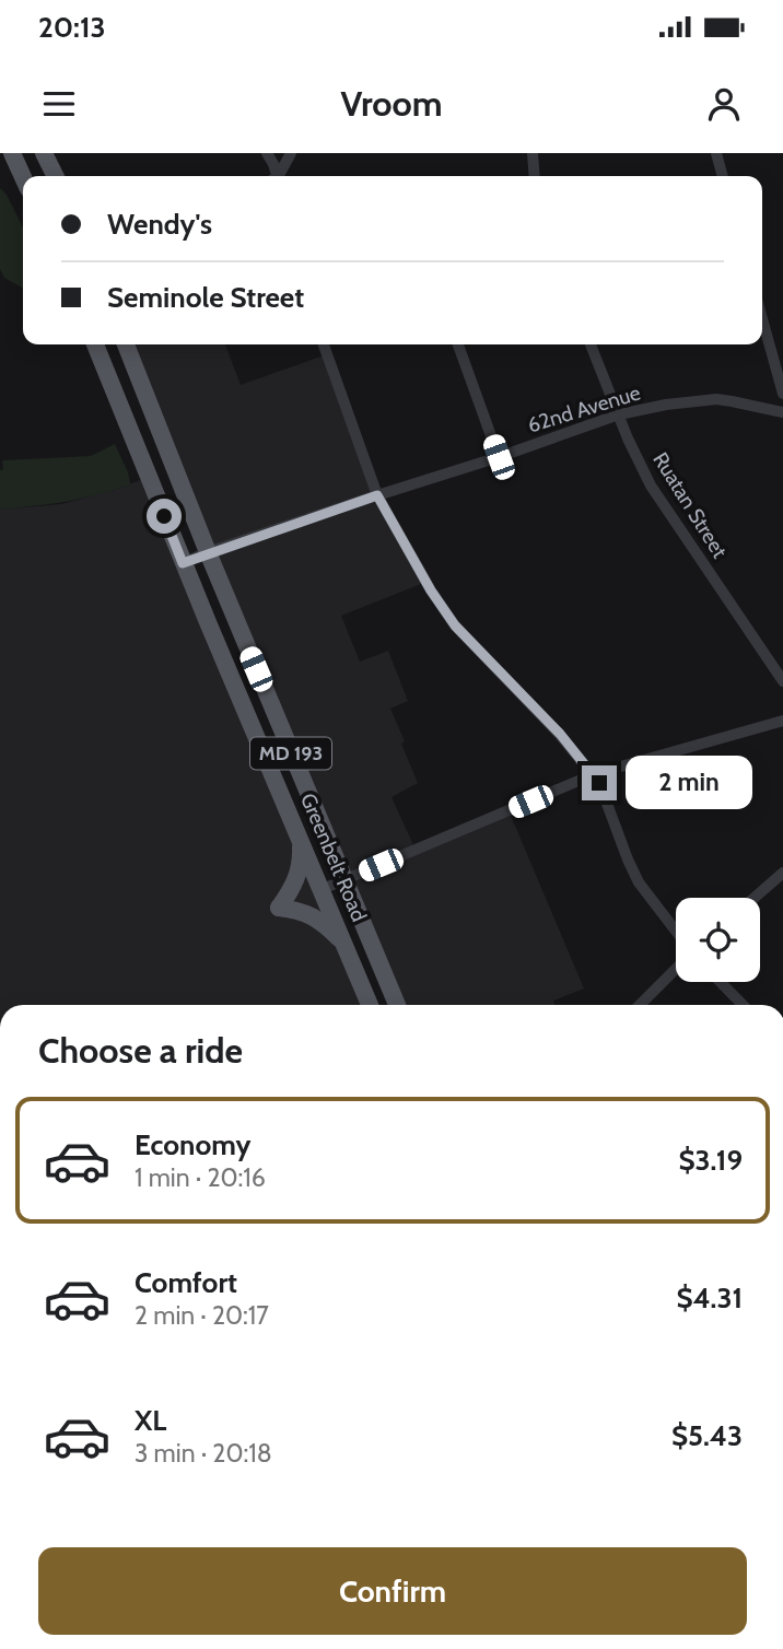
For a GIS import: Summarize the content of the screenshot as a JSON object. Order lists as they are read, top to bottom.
{
  "streets": {
    "main road": ["MD 193", "Greenbelt Road"],
    "street": ["62nd Avenue", "Ruatan Street"]
  },
  "crossings": [
    ["62nd Avenue", "Ruatan Street"],
    ["62nd Avenue", "Greenbelt Road"]
  ],
  "page": {
    "status": "20:13",
    "header": "Vroom",
    "banner": ["Wendy's", "Seminole Street"],
    "bubble": "2 min",
    "heading": "Choose a ride",
    "list": [
      {
        "name": "Economy",
        "note": "1 min · 20:16",
        "value": "$3.19"
      },
      {
        "name": "Comfort",
        "note": "2 min · 20:17",
        "value": "$4.31"
      },
      {
        "name": "XL",
        "note": "3 min · 20:18",
        "value": "$5.43"
      }
    ],
    "buttons": "Confirm"
  }
}
